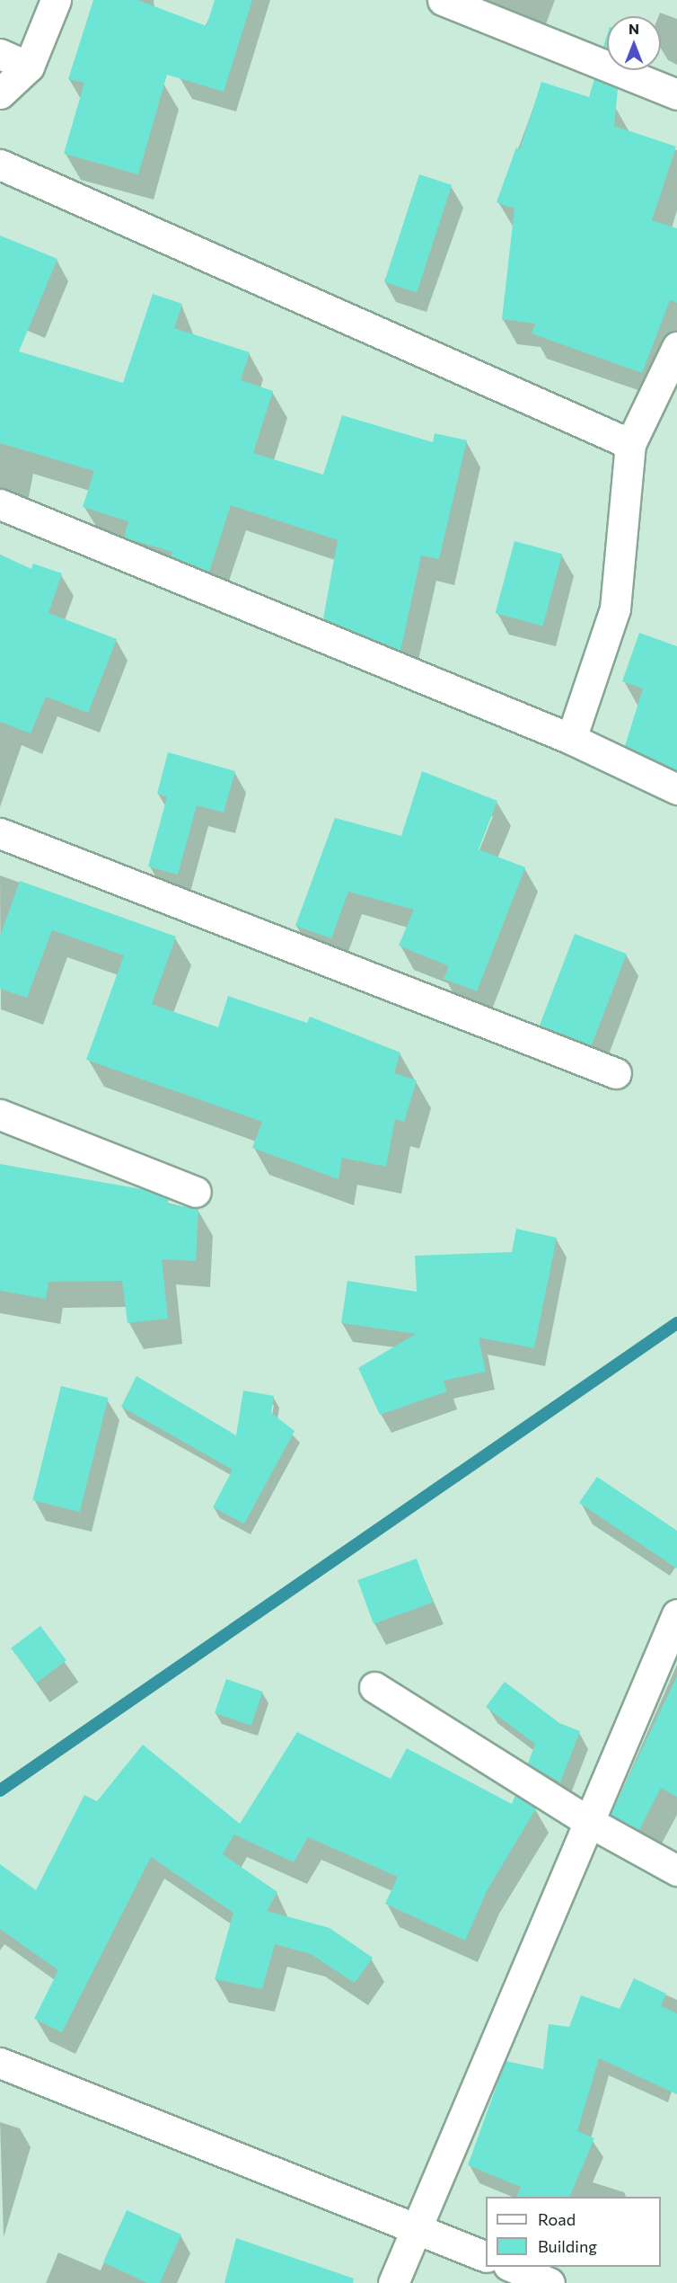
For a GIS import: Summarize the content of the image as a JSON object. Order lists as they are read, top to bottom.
{
  "legend": ["Road", "Building"],
  "north": "top"
}
